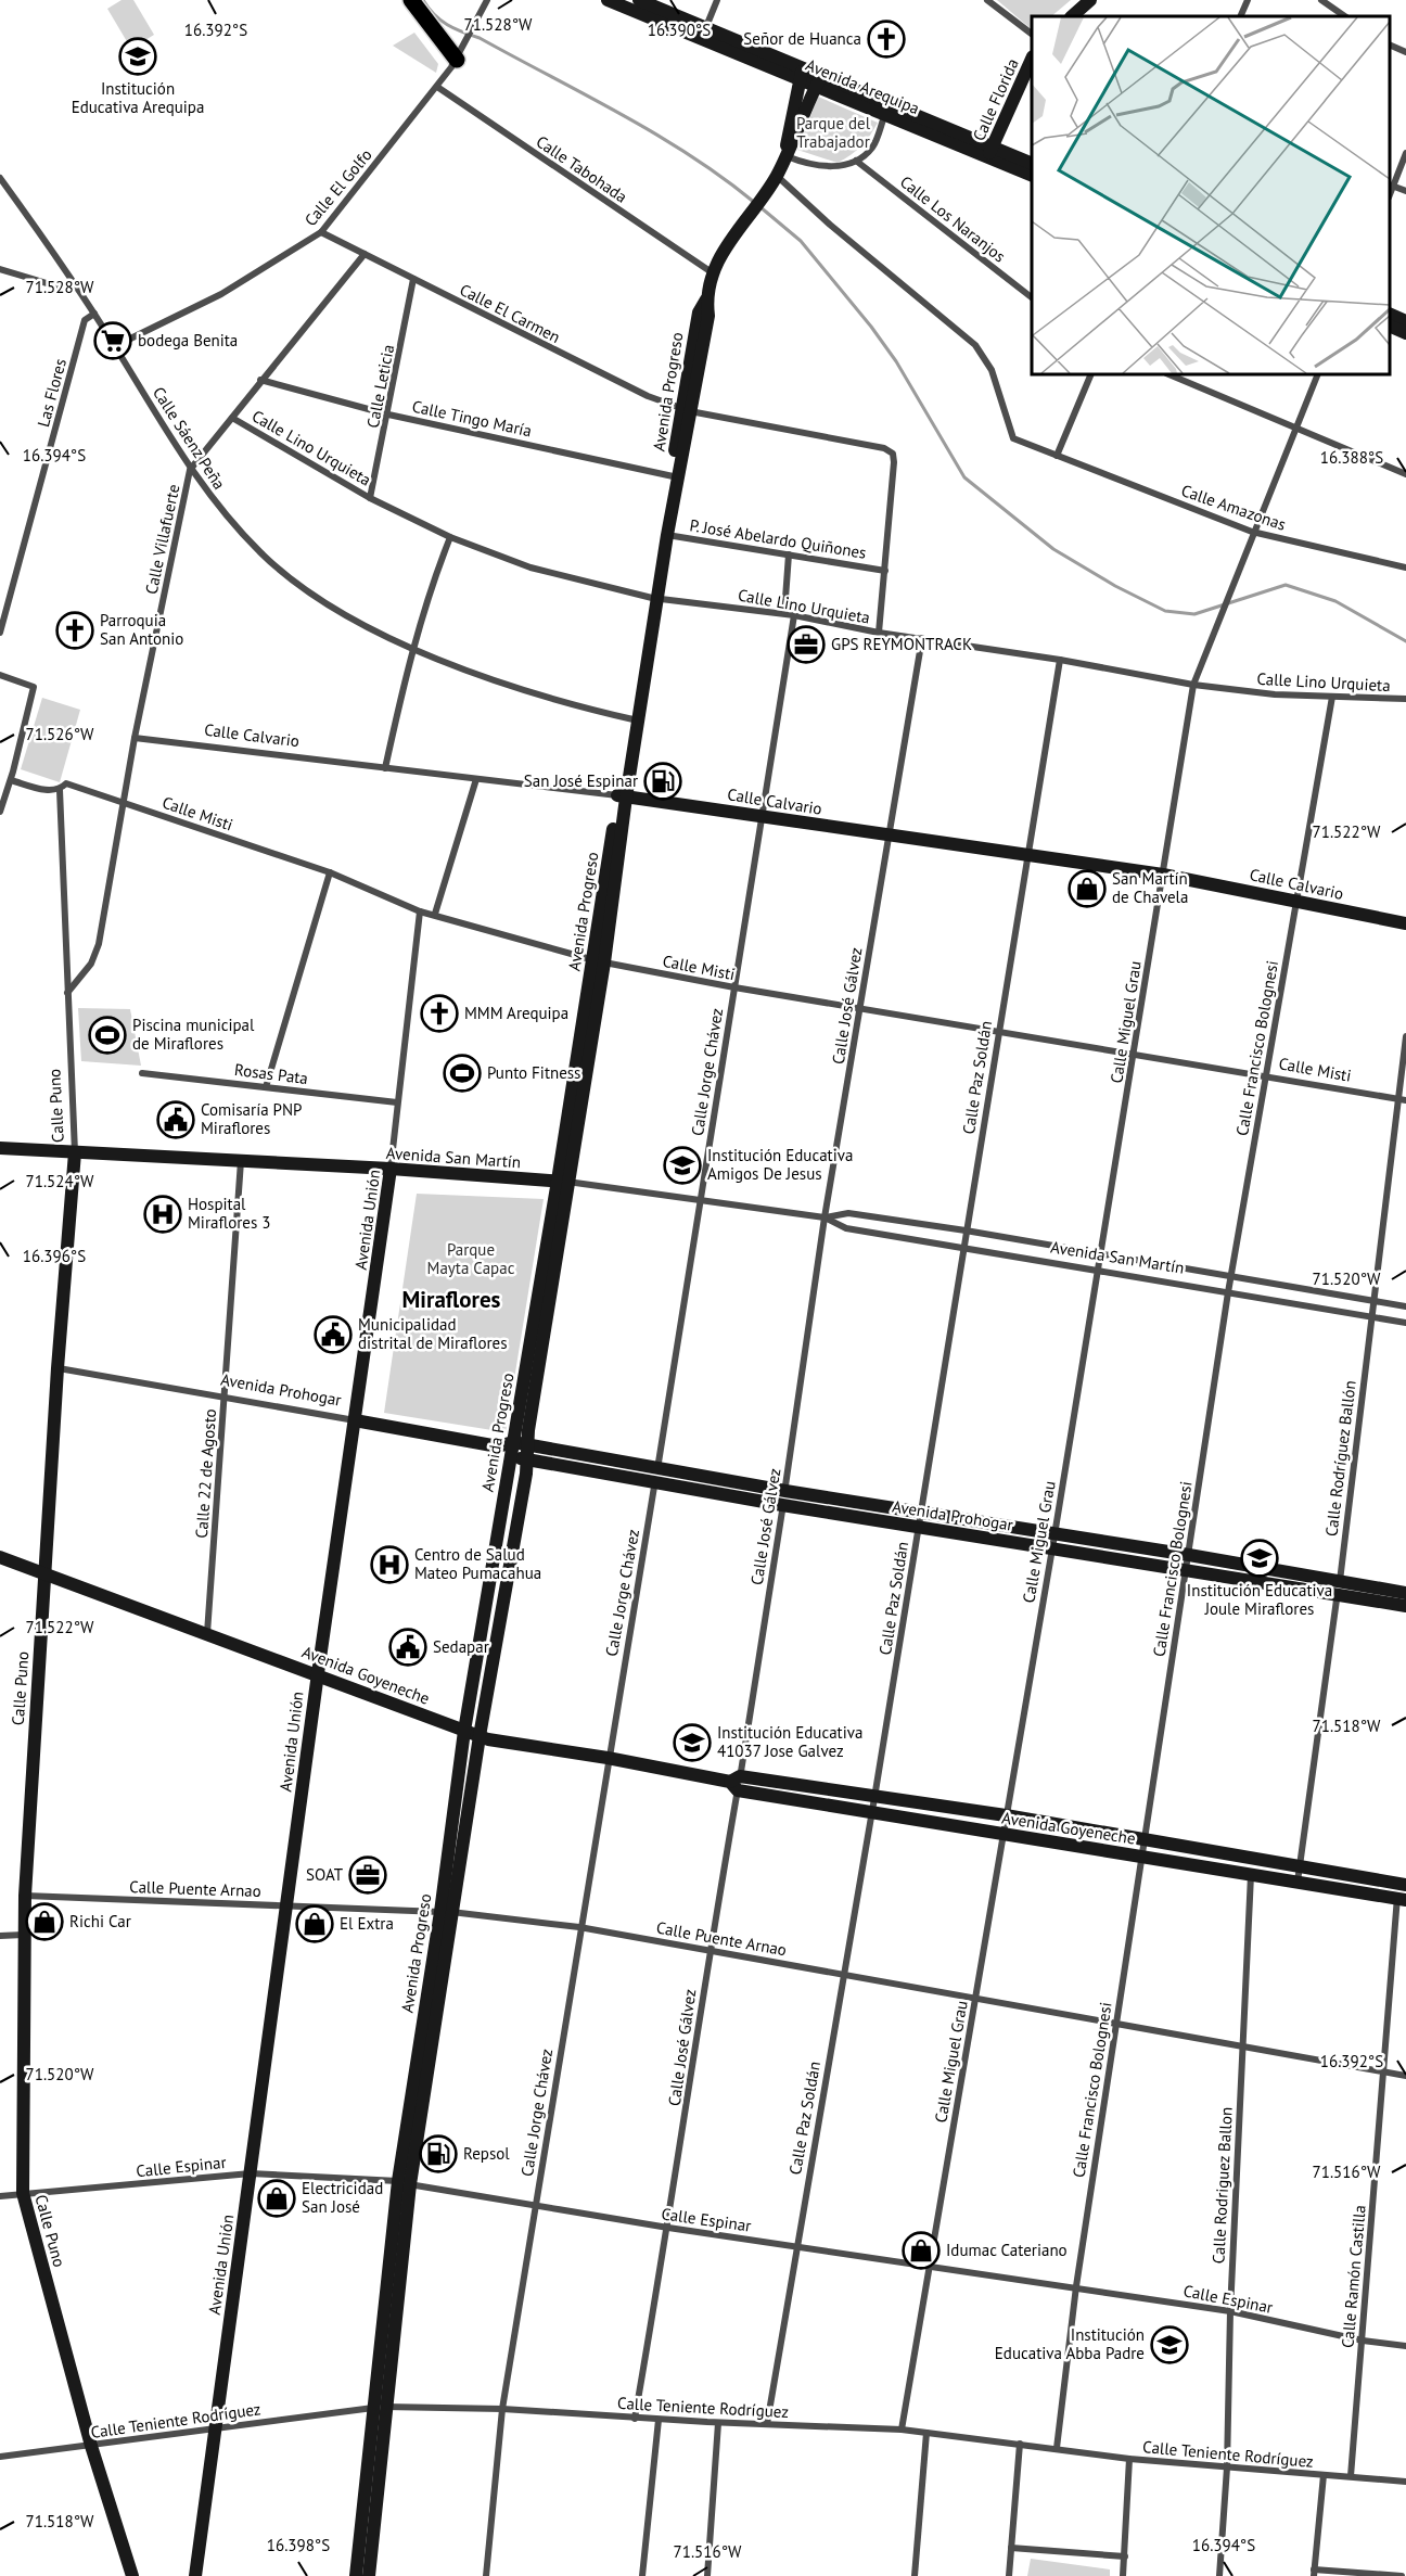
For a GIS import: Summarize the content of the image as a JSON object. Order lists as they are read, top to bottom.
{
  "streets": {
    "main road": [
      "Avenida Arequipa",
      "Calle Florida",
      "Avenida Progreso",
      "Calle Calvario",
      "Calle Puno",
      "Avenida San Martín",
      "Avenida Unión",
      "Avenida Prohogar",
      "Avenida Goyeneche"
    ],
    "street": [
      "Calle Tabohada",
      "Calle El Golfo",
      "Calle Los Naranjos",
      "Calle El Carmen",
      "Calle Leticia",
      "Las Flores",
      "Calle Tingo María",
      "Calle Sáenz Peña",
      "Calle Lino Urquieta",
      "Calle Amazonas",
      "Calle Villafuerte",
      "P. José Abelardo Quiñones",
      "Calle Misti",
      "Calle José Gálvez",
      "Calle Miguel Grau",
      "Calle Francisco Bolognesi",
      "Calle Jorge Chávez",
      "Rosas Pata",
      "Calle Paz Soldán",
      "Calle Rodríguez Ballón",
      "Calle 22 de Agosto",
      "Calle Puente Arnao",
      "Calle Espinar",
      "Calle Rodriguez Ballon",
      "Calle Ramón Castilla",
      "Calle Teniente Rodríguez"
    ]
  },
  "crossings": [
    ["Avenida Arequipa", "Calle Florida"],
    ["Avenida Arequipa", "Avenida Progreso"],
    ["Calle Tabohada", "Calle El Golfo"],
    ["Calle Tabohada", "Avenida Progreso"],
    ["Calle El Golfo", "Calle El Carmen"],
    ["Calle El Golfo", "Calle Sáenz Peña"],
    ["Calle El Carmen", "Calle Leticia"],
    ["Calle El Carmen", "Avenida Progreso"],
    ["Calle El Carmen", "Calle Villafuerte"],
    ["Calle El Carmen", "P. José Abelardo Quiñones"],
    ["Calle Leticia", "Calle Tingo María"],
    ["Calle Leticia", "Calle Lino Urquieta"],
    ["Avenida Progreso", "Calle Tingo María"],
    ["Avenida Progreso", "Calle Sáenz Peña"],
    ["Avenida Progreso", "Calle Lino Urquieta"],
    ["Avenida Progreso", "Calle Amazonas"],
    ["Avenida Progreso", "P. José Abelardo Quiñones"],
    ["Avenida Progreso", "Calle Calvario"],
    ["Avenida Progreso", "Calle Misti"],
    ["Avenida Progreso", "Avenida San Martín"],
    ["Avenida Progreso", "Avenida Prohogar"],
    ["Avenida Progreso", "Avenida Goyeneche"],
    ["Avenida Progreso", "Calle Puente Arnao"],
    ["Avenida Progreso", "Calle Espinar"],
    ["Avenida Progreso", "Calle Teniente Rodríguez"],
    ["Las Flores", "Calle Sáenz Peña"],
    ["Calle Tingo María", "Calle Villafuerte"],
    ["Calle Sáenz Peña", "Calle Villafuerte"],
    ["Calle Lino Urquieta", "Calle Villafuerte"],
    ["Calle Lino Urquieta", "Calle José Gálvez"],
    ["Calle Lino Urquieta", "Calle Miguel Grau"],
    ["Calle Lino Urquieta", "Calle Francisco Bolognesi"],
    ["Calle Lino Urquieta", "Calle Jorge Chávez"],
    ["Calle Lino Urquieta", "Calle Paz Soldán"],
    ["Calle Amazonas", "Calle Miguel Grau"],
    ["Calle Villafuerte", "Calle Calvario"],
    ["Calle Villafuerte", "Calle Misti"],
    ["Calle Villafuerte", "Calle Puno"],
    ["Calle Calvario", "Calle José Gálvez"],
    ["Calle Calvario", "Calle Miguel Grau"],
    ["Calle Calvario", "Calle Francisco Bolognesi"],
    ["Calle Calvario", "Calle Jorge Chávez"],
    ["Calle Calvario", "Calle Paz Soldán"],
    ["Calle Misti", "Calle José Gálvez"],
    ["Calle Misti", "Calle Miguel Grau"],
    ["Calle Misti", "Calle Francisco Bolognesi"],
    ["Calle Misti", "Calle Jorge Chávez"],
    ["Calle Misti", "Calle Paz Soldán"],
    ["Calle Misti", "Calle Puno"],
    ["Calle Misti", "Avenida Unión"],
    ["Calle Misti", "Calle Rodríguez Ballón"],
    ["Calle José Gálvez", "Avenida San Martín"],
    ["Calle José Gálvez", "Avenida Prohogar"],
    ["Calle José Gálvez", "Avenida Goyeneche"],
    ["Calle José Gálvez", "Calle Puente Arnao"],
    ["Calle José Gálvez", "Calle Espinar"],
    ["Calle José Gálvez", "Calle Teniente Rodríguez"],
    ["Calle Miguel Grau", "Avenida San Martín"],
    ["Calle Miguel Grau", "Avenida Prohogar"],
    ["Calle Miguel Grau", "Avenida Goyeneche"],
    ["Calle Miguel Grau", "Calle Puente Arnao"],
    ["Calle Miguel Grau", "Calle Espinar"],
    ["Calle Miguel Grau", "Calle Teniente Rodríguez"],
    ["Calle Francisco Bolognesi", "Avenida San Martín"],
    ["Calle Francisco Bolognesi", "Avenida Prohogar"],
    ["Calle Francisco Bolognesi", "Avenida Goyeneche"],
    ["Calle Francisco Bolognesi", "Calle Puente Arnao"],
    ["Calle Francisco Bolognesi", "Calle Espinar"],
    ["Calle Francisco Bolognesi", "Calle Teniente Rodríguez"],
    ["Calle Jorge Chávez", "Avenida San Martín"],
    ["Calle Jorge Chávez", "Avenida Prohogar"],
    ["Calle Jorge Chávez", "Avenida Goyeneche"],
    ["Calle Jorge Chávez", "Calle Puente Arnao"],
    ["Calle Jorge Chávez", "Calle Espinar"],
    ["Calle Jorge Chávez", "Calle Teniente Rodríguez"],
    ["Rosas Pata", "Avenida Unión"],
    ["Calle Paz Soldán", "Avenida San Martín"],
    ["Calle Paz Soldán", "Avenida Prohogar"],
    ["Calle Paz Soldán", "Avenida Goyeneche"],
    ["Calle Paz Soldán", "Calle Puente Arnao"],
    ["Calle Paz Soldán", "Calle Espinar"],
    ["Calle Paz Soldán", "Calle Teniente Rodríguez"],
    ["Calle Puno", "Avenida San Martín"],
    ["Calle Puno", "Avenida Prohogar"],
    ["Calle Puno", "Avenida Goyeneche"],
    ["Calle Puno", "Calle Puente Arnao"],
    ["Calle Puno", "Calle Espinar"],
    ["Calle Puno", "Calle Teniente Rodríguez"],
    ["Avenida San Martín", "Avenida Unión"],
    ["Avenida San Martín", "Calle Rodríguez Ballón"],
    ["Avenida San Martín", "Calle 22 de Agosto"],
    ["Avenida Unión", "Avenida Prohogar"],
    ["Avenida Unión", "Avenida Goyeneche"],
    ["Avenida Unión", "Calle Puente Arnao"],
    ["Avenida Unión", "Calle Espinar"],
    ["Avenida Unión", "Calle Teniente Rodríguez"],
    ["Avenida Prohogar", "Calle Rodríguez Ballón"],
    ["Avenida Prohogar", "Calle 22 de Agosto"],
    ["Calle Rodríguez Ballón", "Avenida Goyeneche"],
    ["Calle 22 de Agosto", "Avenida Goyeneche"],
    ["Avenida Goyeneche", "Calle Rodriguez Ballon"],
    ["Avenida Goyeneche", "Calle Ramón Castilla"],
    ["Calle Puente Arnao", "Calle Rodriguez Ballon"],
    ["Calle Puente Arnao", "Calle Ramón Castilla"],
    ["Calle Espinar", "Calle Rodriguez Ballon"],
    ["Calle Espinar", "Calle Ramón Castilla"],
    ["Calle Rodriguez Ballon", "Calle Teniente Rodríguez"],
    ["Calle Ramón Castilla", "Calle Teniente Rodríguez"]
  ],
  "districts": ["Miraflores"],
  "parks": ["Parque del Trabajador", "Parque Mayta Capac"],
  "places": {
    "church": ["Señor de Huanca", "Parroquia San Antonio", "MMM Arequipa"],
    "school or university": [
      "Institución Educativa Arequipa",
      "Institución Educativa Amigos De Jesus",
      "Institución Educativa Joule Miraflores",
      "Institución Educativa 41037 Jose Galvez",
      "Institución Educativa Abba Padre"
    ],
    "supermarket": ["bodega Benita"],
    "office": ["GPS REYMONTRACK", "SOAT"],
    "fuel station": ["San José Espinar", "Repsol"],
    "shop": [
      "San Martín de Chavela",
      "Richi Car",
      "El Extra",
      "Electricidad San José",
      "Idumac Cateriano"
    ],
    "sports": ["Piscina municipal de Miraflores", "Punto Fitness"],
    "public building": ["Comisaría PNP Miraflores", "Municipalidad distrital de Miraflores", "Sedapar"],
    "hospital": ["Hospital Miraflores 3", "Centro de Salud Mateo Pumacahua"]
  },
  "coordinates": [
    "71.528°W",
    "16.390°S",
    "16.392°S",
    "16.394°S",
    "16.388°S",
    "71.526°W",
    "71.522°W",
    "71.524°W",
    "16.396°S",
    "71.520°W",
    "71.518°W",
    "71.516°W",
    "16.398°S"
  ]
}
